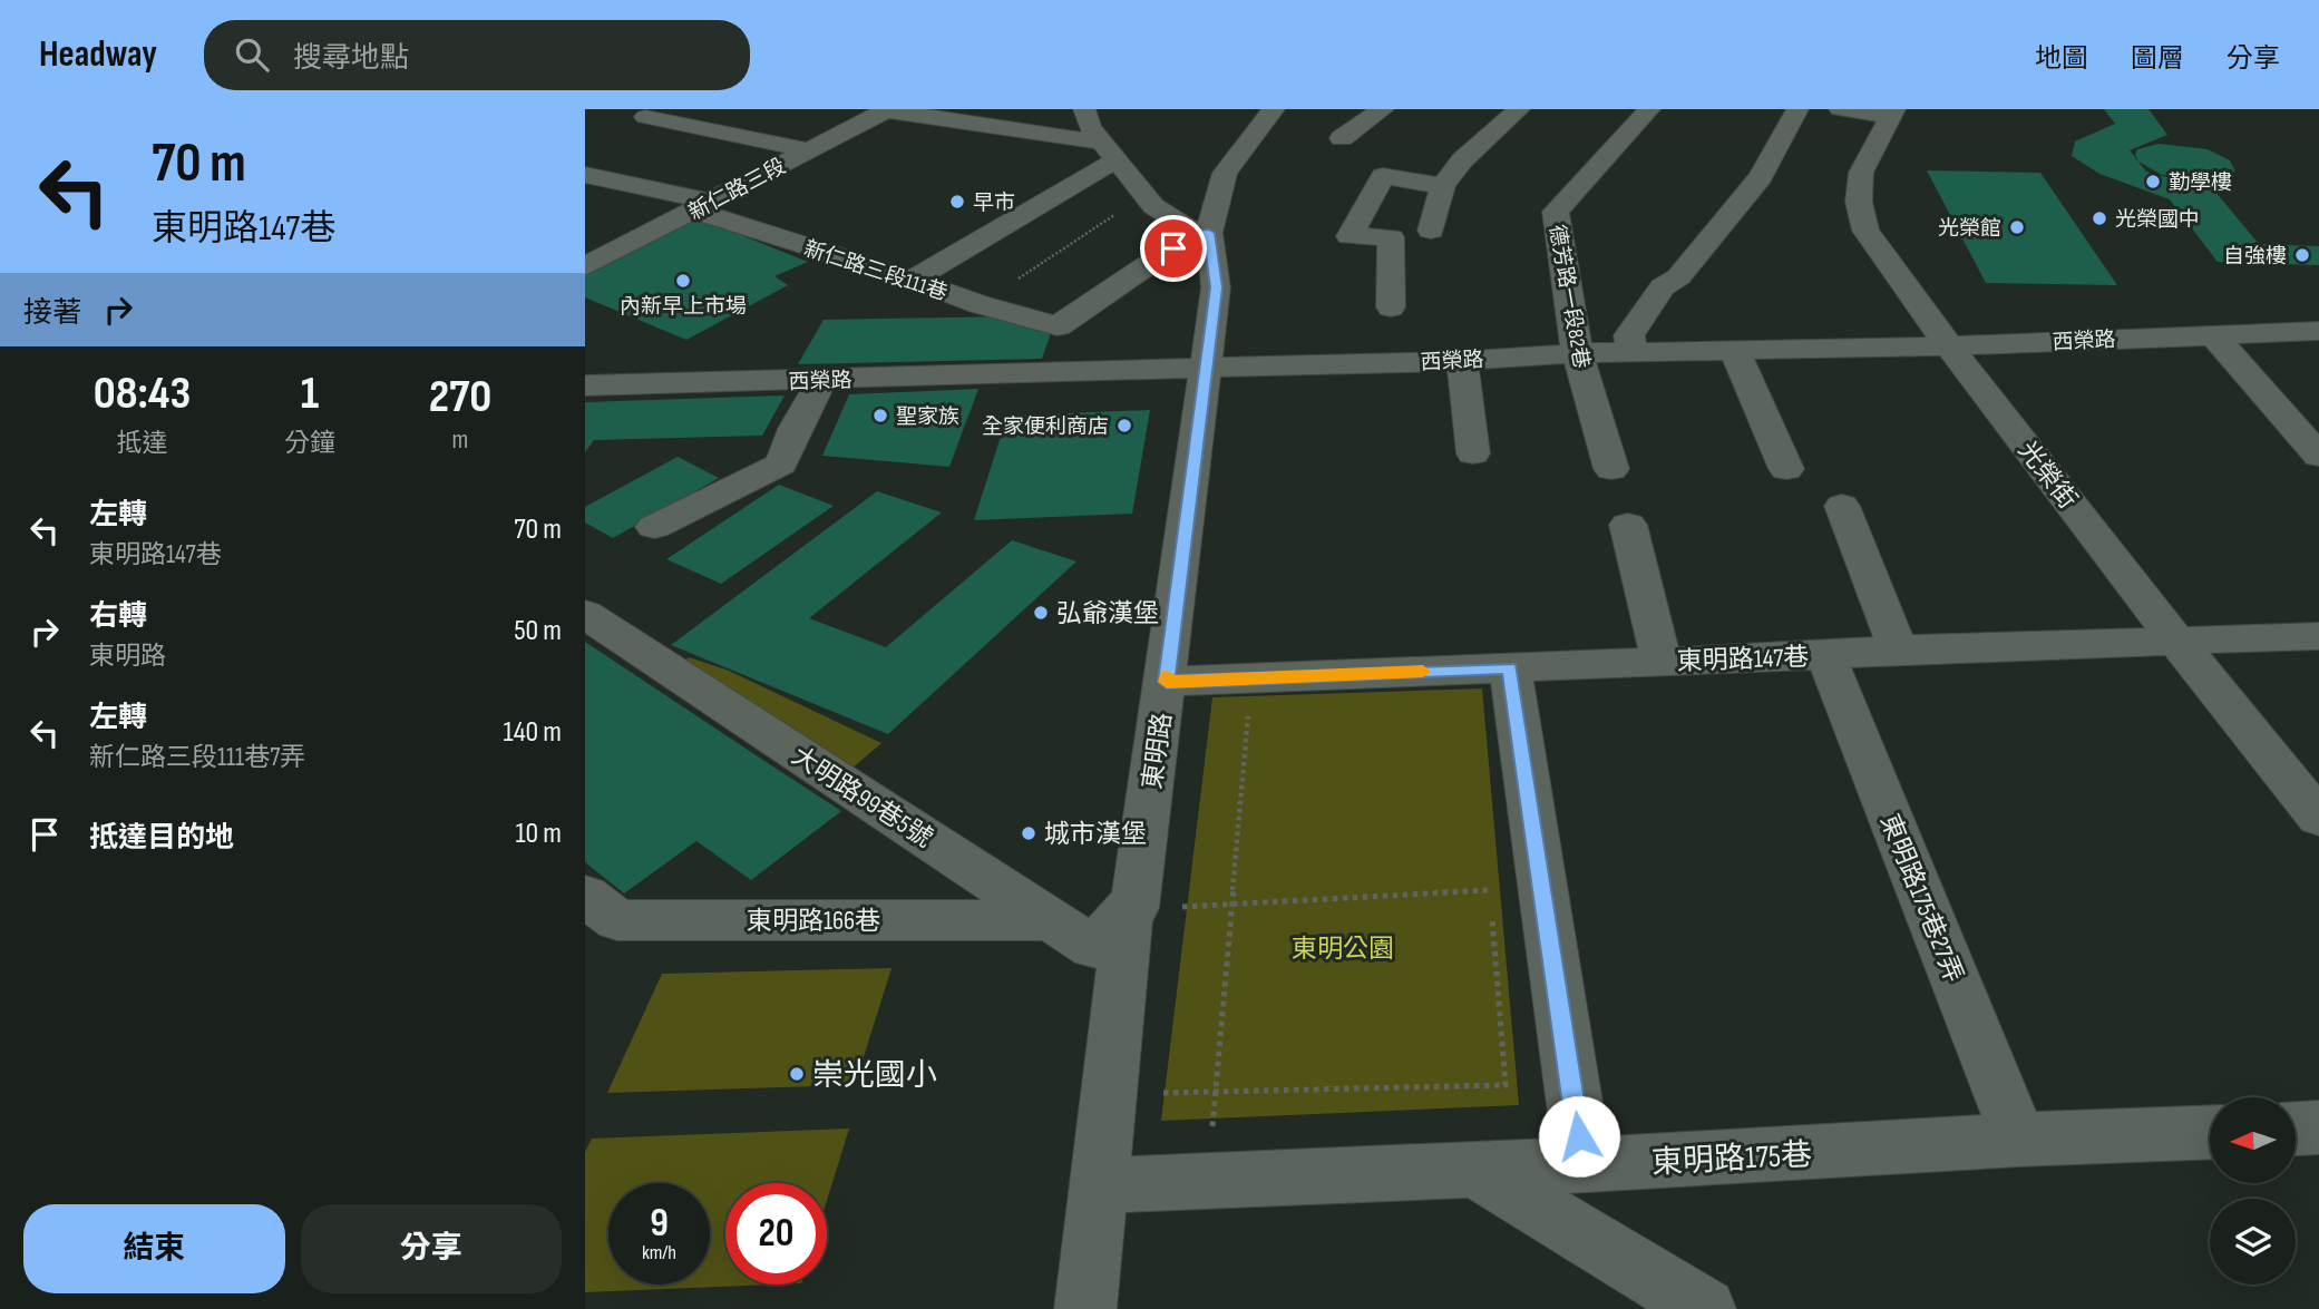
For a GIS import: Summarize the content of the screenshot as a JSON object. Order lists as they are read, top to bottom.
{
  "streets": {
    "street": [
      "新仁路三段",
      "新仁路三段111巷",
      "德芳路一段82巷",
      "西榮路",
      "光榮街",
      "東明路147巷",
      "東明路",
      "大明路99巷5號",
      "東明路175巷27弄",
      "東明路166巷",
      "東明路175巷"
    ]
  },
  "crossings": [
    ["新仁路三段", "新仁路三段111巷"],
    ["新仁路三段111巷", "東明路"],
    ["德芳路一段82巷", "西榮路"],
    ["西榮路", "光榮街"],
    ["西榮路", "東明路"],
    ["光榮街", "東明路147巷"],
    ["東明路147巷", "東明路"],
    ["東明路147巷", "東明路175巷27弄"],
    ["東明路", "大明路99巷5號"],
    ["東明路", "東明路175巷"],
    ["大明路99巷5號", "東明路166巷"],
    ["東明路175巷27弄", "東明路175巷"]
  ],
  "parks": ["東明公園"],
  "places": [
    "勤學樓",
    "早市",
    "光榮國中",
    "光榮館",
    "自強樓",
    "內新早上市場",
    "聖家族",
    "全家便利商店",
    "弘爺漢堡",
    "城市漢堡",
    "崇光國小"
  ],
  "north": "left",
  "page": {
    "header": "Headway",
    "search": "搜尋地點",
    "nav": ["地圖", "圖層", "分享"],
    "turn": ["70 m", "東明路147巷"],
    "then": "接著",
    "eta": [
      "08:43",
      "抵達",
      "1",
      "分鐘",
      "270",
      "m"
    ],
    "list": [
      {
        "name": "左轉",
        "note": "東明路147巷",
        "value": "70 m"
      },
      {
        "name": "右轉",
        "note": "東明路",
        "value": "50 m"
      },
      {
        "name": "左轉",
        "note": "新仁路三段111巷7弄",
        "value": "140 m"
      },
      {
        "name": "抵達目的地",
        "value": "10 m"
      }
    ],
    "speed": "9 km/h",
    "limit": "20",
    "buttons": ["結束", "分享"]
  }
}
